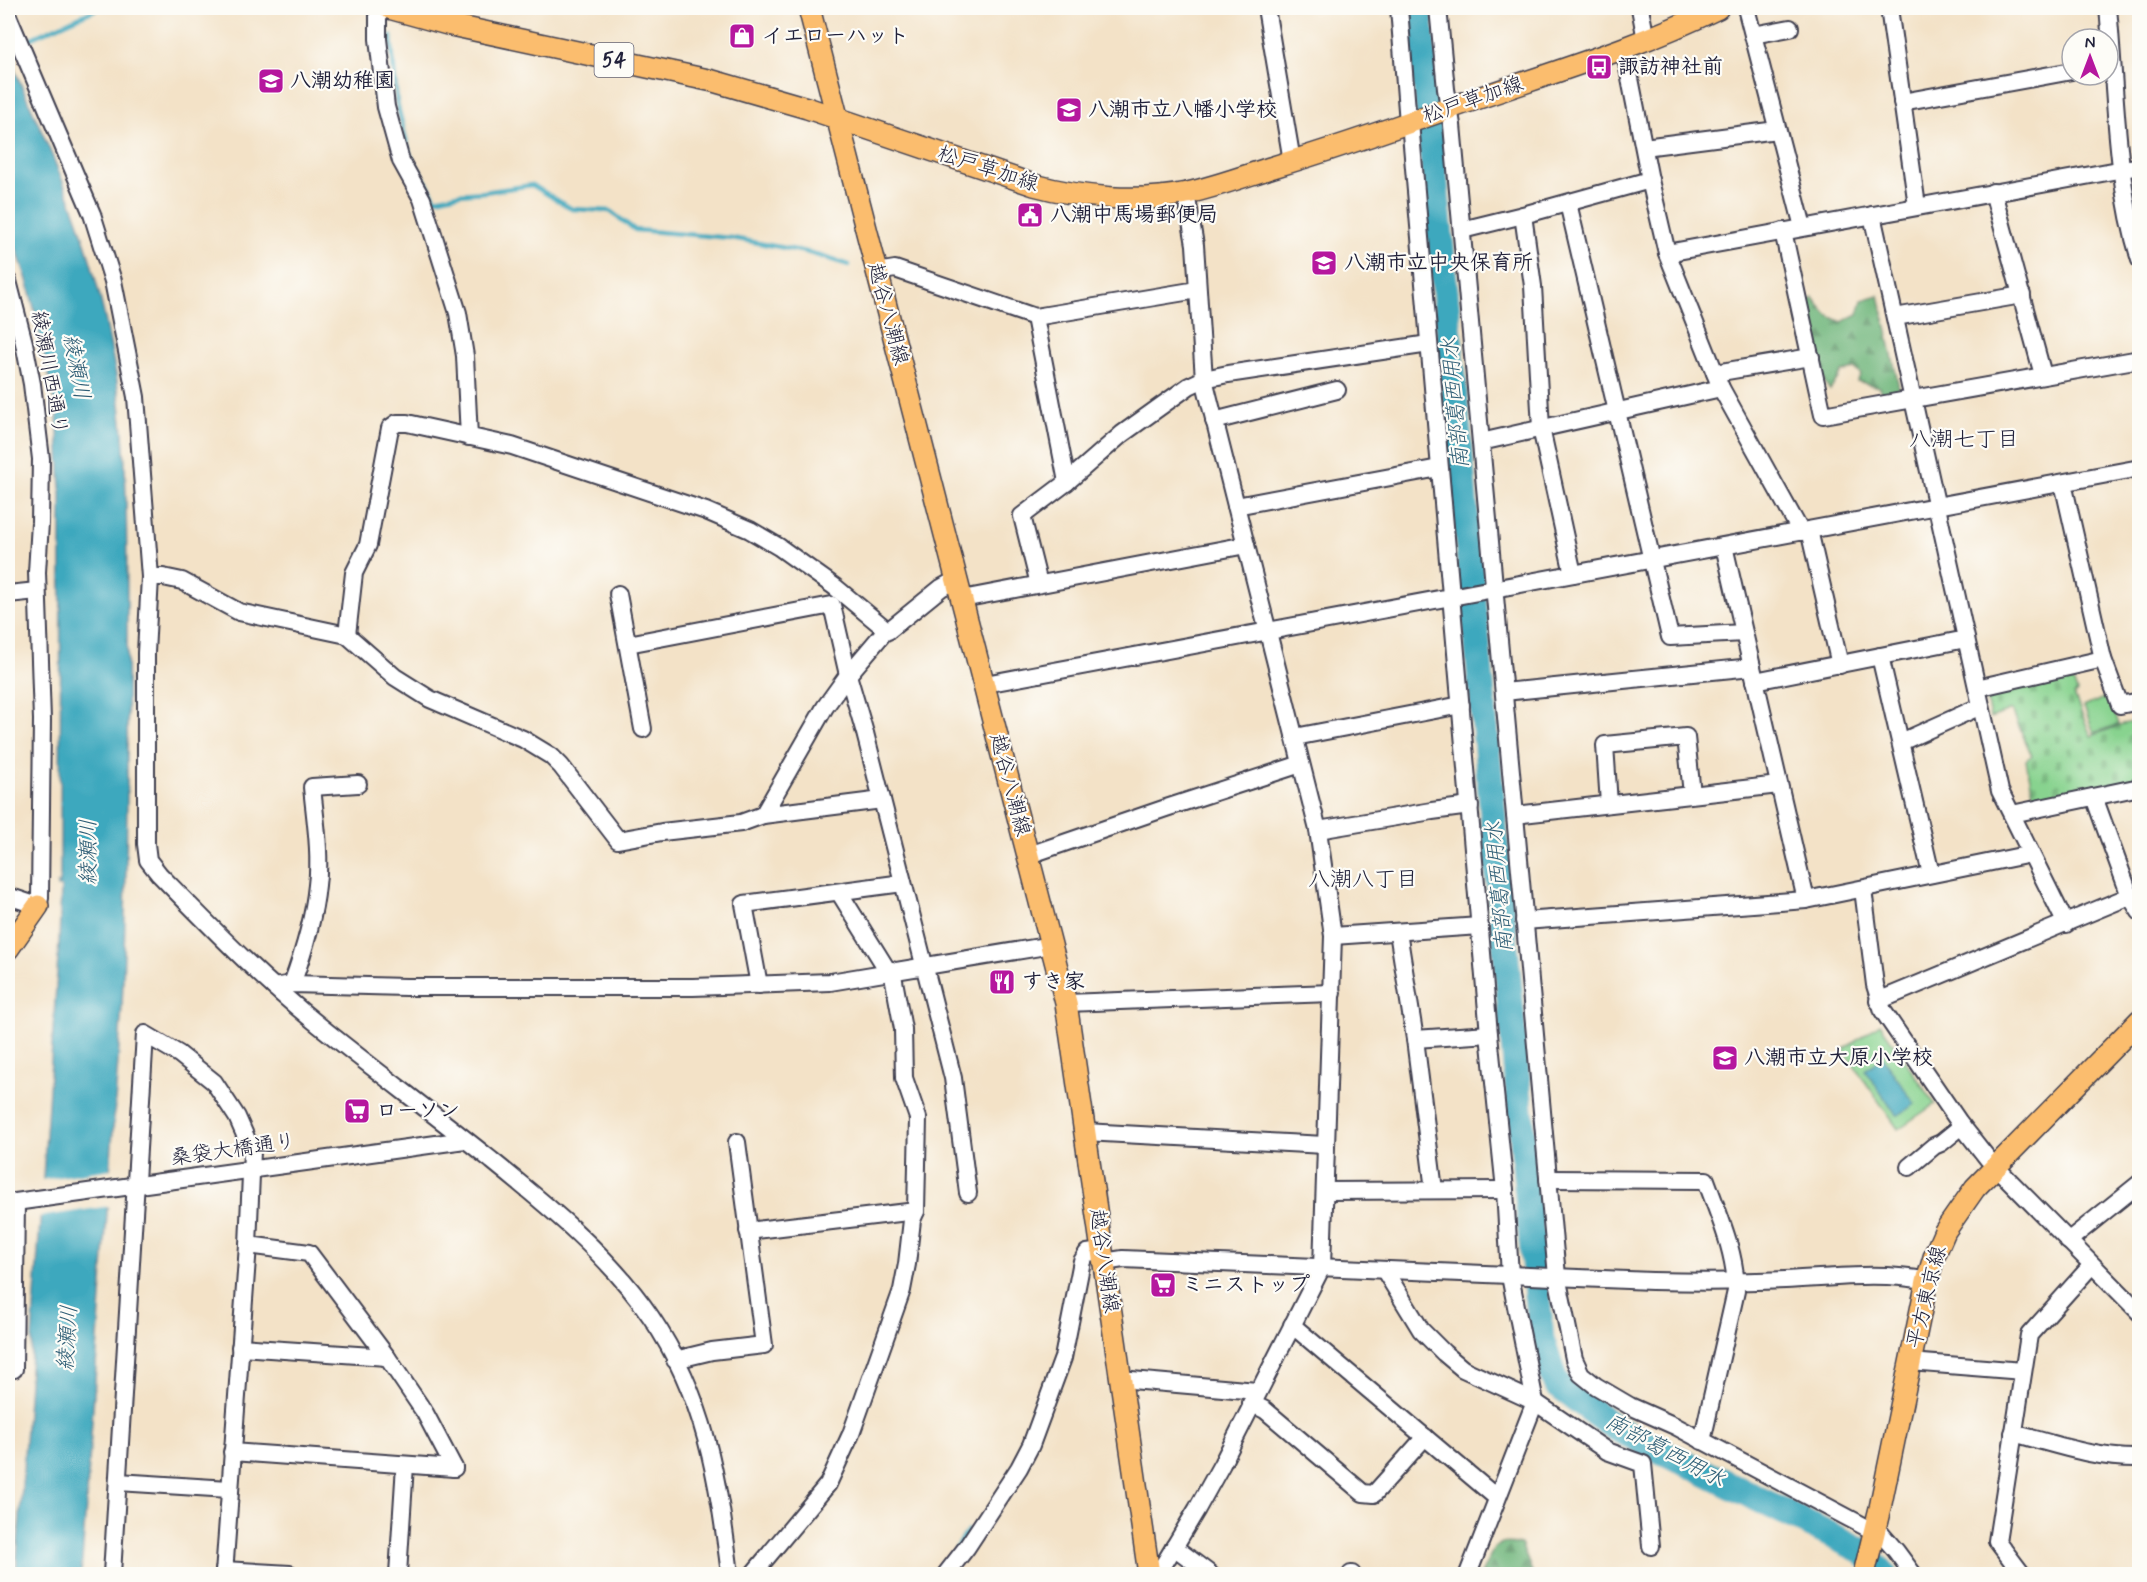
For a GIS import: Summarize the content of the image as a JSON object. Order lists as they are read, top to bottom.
{
  "streets": {
    "main road": [
      "54",
      "松戸草加線",
      "越谷八潮線",
      "平方東京線"
    ],
    "street": ["綾瀬川西通り", "桑袋大橋通り"]
  },
  "crossings": [
    ["松戸草加線", "越谷八潮線"]
  ],
  "districts": ["八潮七丁目", "八潮八丁目"],
  "water": ["綾瀬川", "南部葛西用水"],
  "places": {
    "shop": ["イエローハット"],
    "bus stop": ["諏訪神社前"],
    "school or university": [
      "八潮幼稚園",
      "八潮市立八幡小学校",
      "八潮市立中央保育所",
      "八潮市立大原小学校"
    ],
    "public building": ["八潮中馬場郵便局"],
    "restaurant": ["すき家"],
    "supermarket": ["ローソン", "ミニストップ"]
  },
  "north": "top"
}
